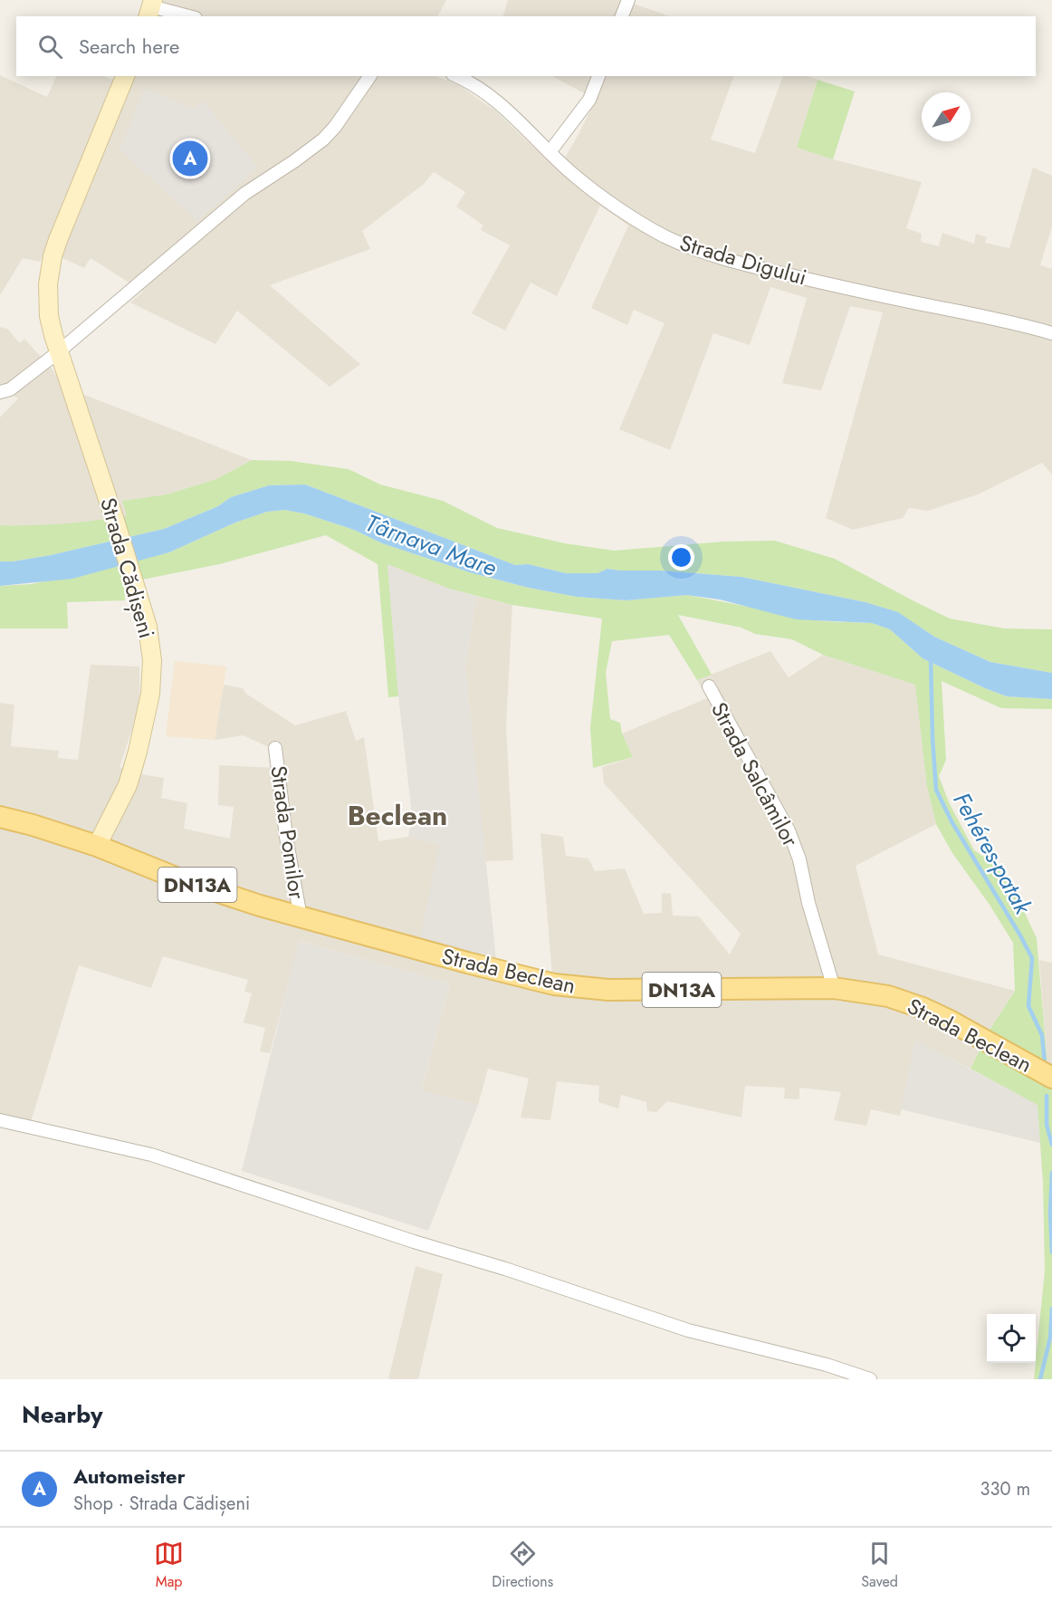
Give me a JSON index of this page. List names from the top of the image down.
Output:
{
  "streets": {
    "main road": ["Strada Cădișeni", "DN13A", "Strada Beclean"],
    "street": ["Strada Digului", "Strada Salcâmilor", "Strada Pomilor"]
  },
  "crossings": [
    ["Strada Cădișeni", "Strada Beclean"],
    ["Strada Salcâmilor", "Strada Beclean"],
    ["Strada Pomilor", "Strada Beclean"]
  ],
  "districts": ["Beclean"],
  "water": ["Târnava Mare", "Fehéres-patak"],
  "north": "top right",
  "page": {
    "search": "Search here",
    "pins": "A",
    "heading": "Nearby",
    "list": [
      {
        "mark": "A",
        "name": "Automeister",
        "note": "Shop · Strada Cădișeni",
        "value": "330 m"
      }
    ],
    "nav": ["Map", "Directions", "Saved"]
  }
}
